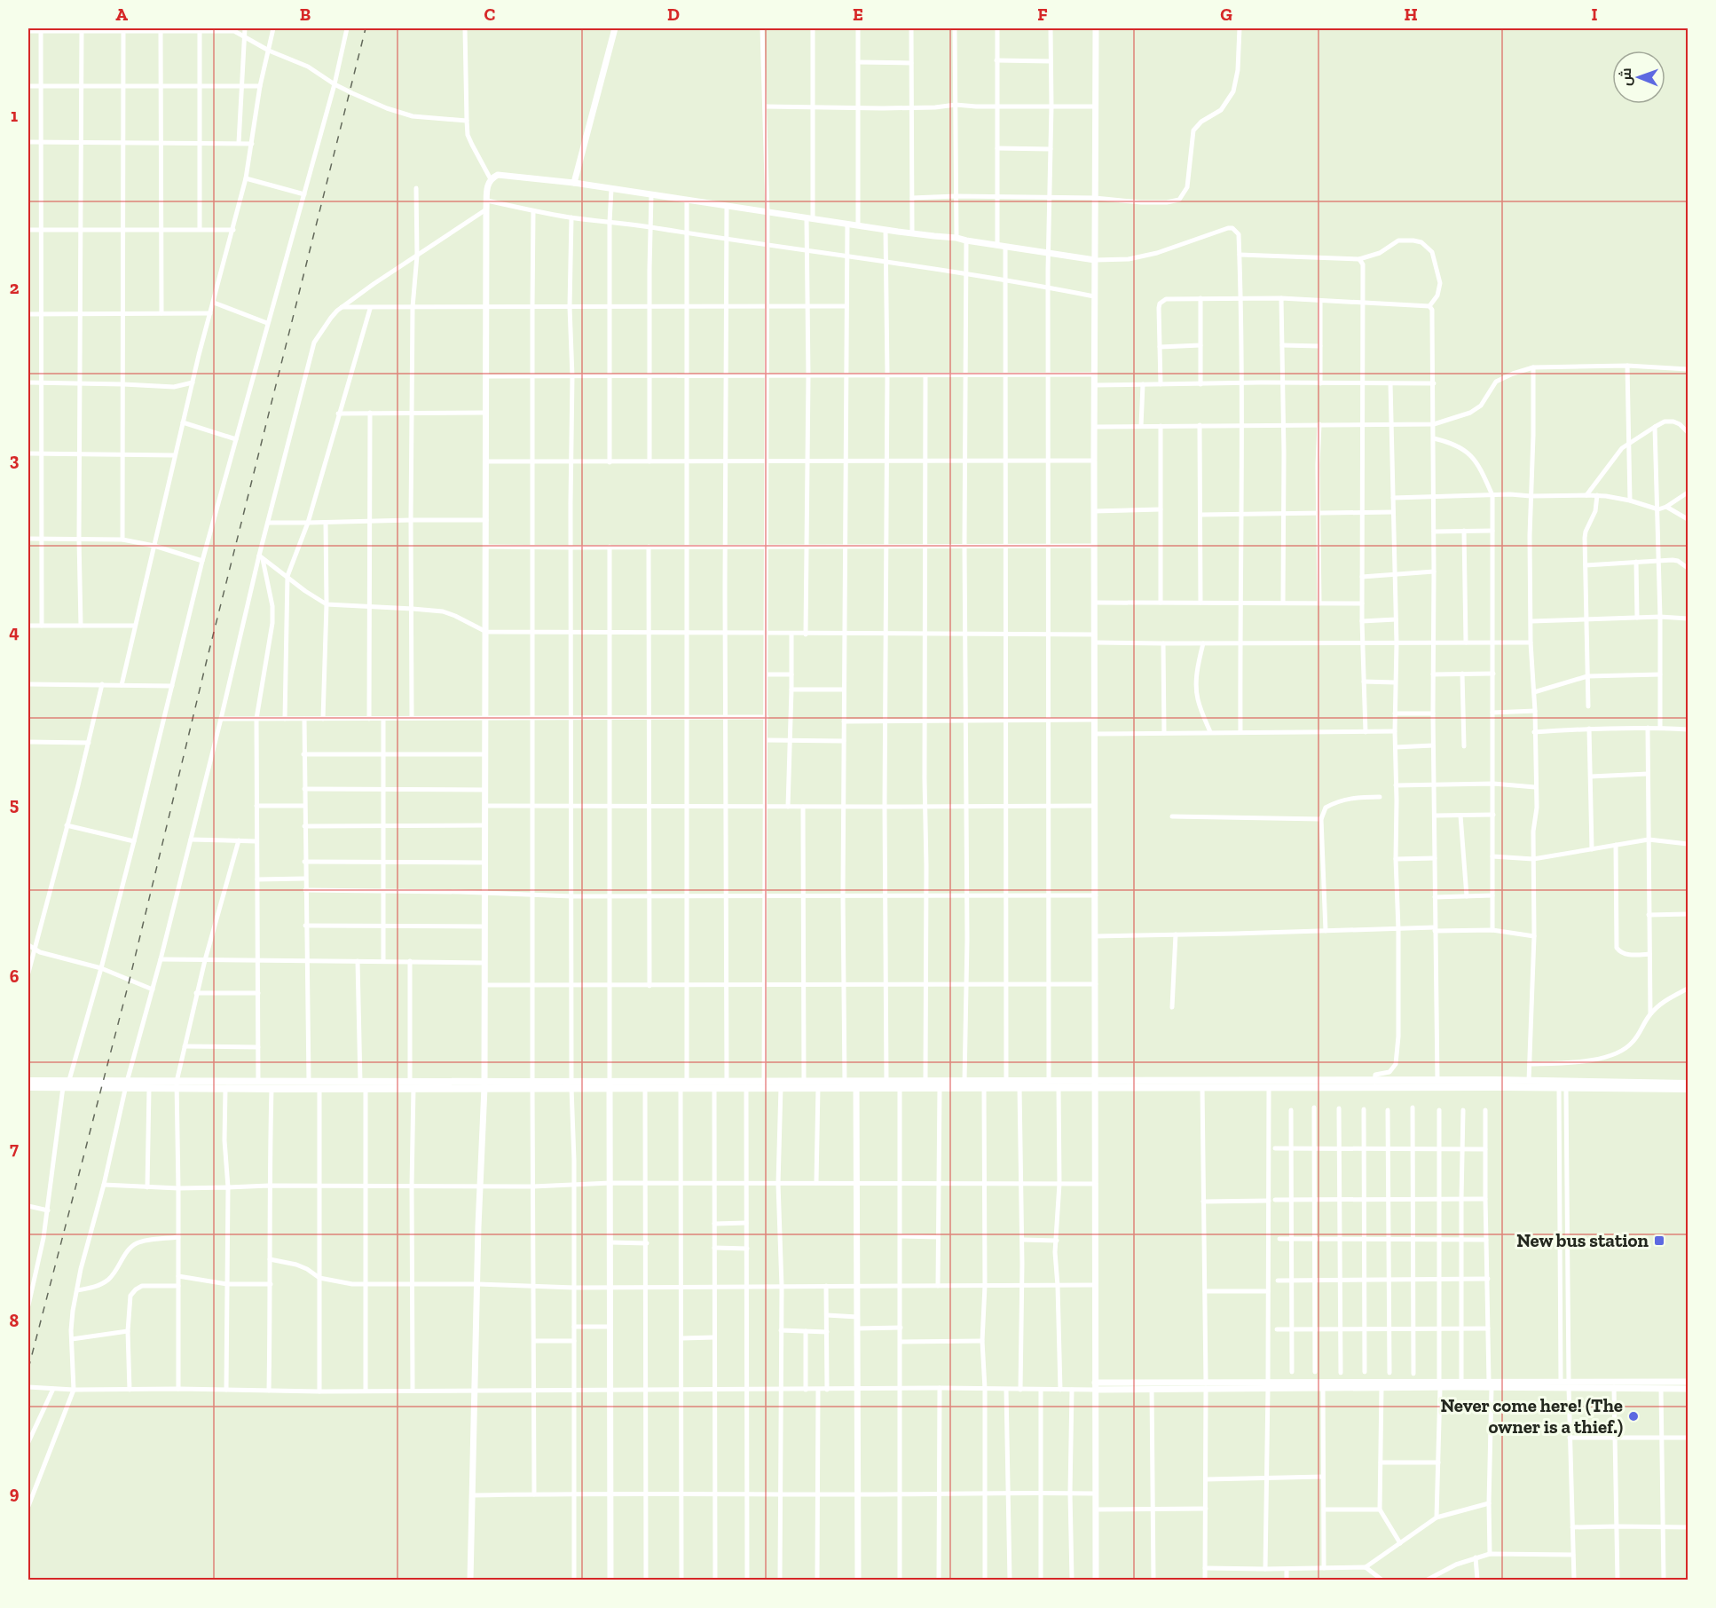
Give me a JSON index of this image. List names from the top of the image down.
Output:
{
  "places": {
    "transit": ["New bus station"],
    "other": ["Never come here! (The owner is a thief.)"]
  },
  "north": "left",
  "grid": {
    "columns": [
      "A",
      "B",
      "C",
      "D",
      "E",
      "F",
      "G",
      "H",
      "I"
    ],
    "rows": [
      "1",
      "2",
      "3",
      "4",
      "5",
      "6",
      "7",
      "8",
      "9"
    ]
  }
}
